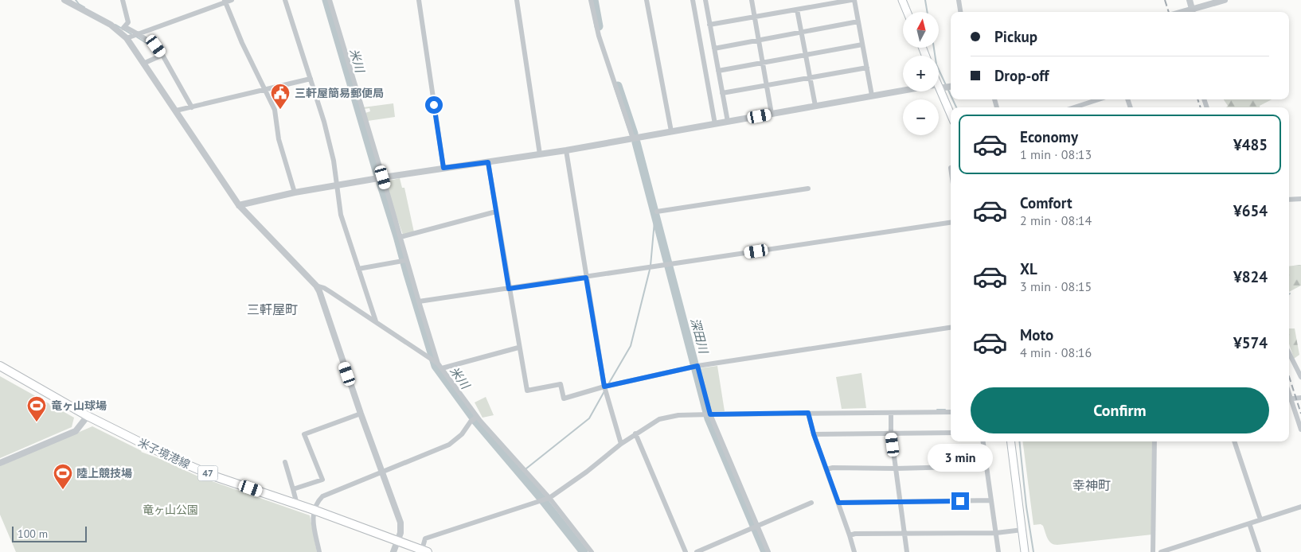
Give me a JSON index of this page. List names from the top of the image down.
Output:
{
  "streets": {
    "main road": ["米子境港線", "47"]
  },
  "districts": ["三軒屋町", "幸神町"],
  "water": ["米川", "深田川"],
  "parks": ["竜ヶ山公園"],
  "places": {
    "public building": ["三軒屋簡易郵便局"],
    "sports": ["竜ヶ山球場", "陸上競技場"]
  },
  "scale_bar": "100 m",
  "north": "top",
  "page": {
    "map_buttons": ["+", "−"],
    "banner": ["Pickup", "Drop-off"],
    "list": [
      {
        "name": "Economy",
        "note": "1 min · 08:13",
        "value": "¥485"
      },
      {
        "name": "Comfort",
        "note": "2 min · 08:14",
        "value": "¥654"
      },
      {
        "name": "XL",
        "note": "3 min · 08:15",
        "value": "¥824"
      },
      {
        "name": "Moto",
        "note": "4 min · 08:16",
        "value": "¥574"
      }
    ],
    "buttons": "Confirm",
    "bubble": "3 min",
    "scale": "100 m"
  }
}
